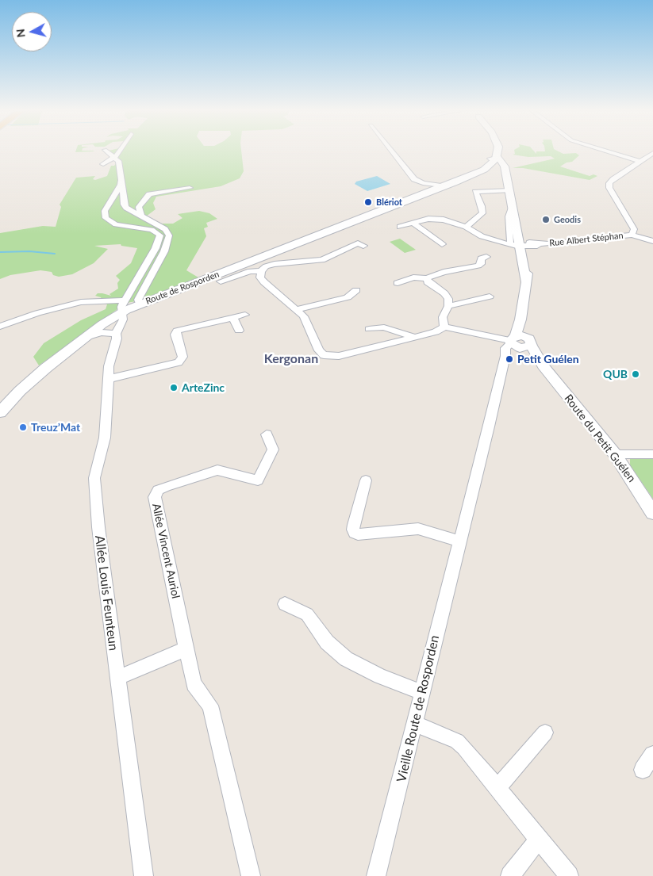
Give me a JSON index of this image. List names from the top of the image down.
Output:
{
  "streets": {
    "main road": ["Route de Rosporden"],
    "street": [
      "Rue Albert Stéphan",
      "Route du Petit Guélen",
      "Allée Vincent Auriol",
      "Allée Louis Feunteun",
      "Vieille Route de Rosporden"
    ]
  },
  "crossings": [
    ["Route de Rosporden", "Allée Louis Feunteun"],
    ["Route du Petit Guélen", "Vieille Route de Rosporden"]
  ],
  "districts": ["Kergonan"],
  "places": [
    "Blériot",
    "Geodis",
    "Petit Guélen",
    "QUB",
    "ArteZinc",
    "Treuz’Mat"
  ],
  "north": "left"
}
